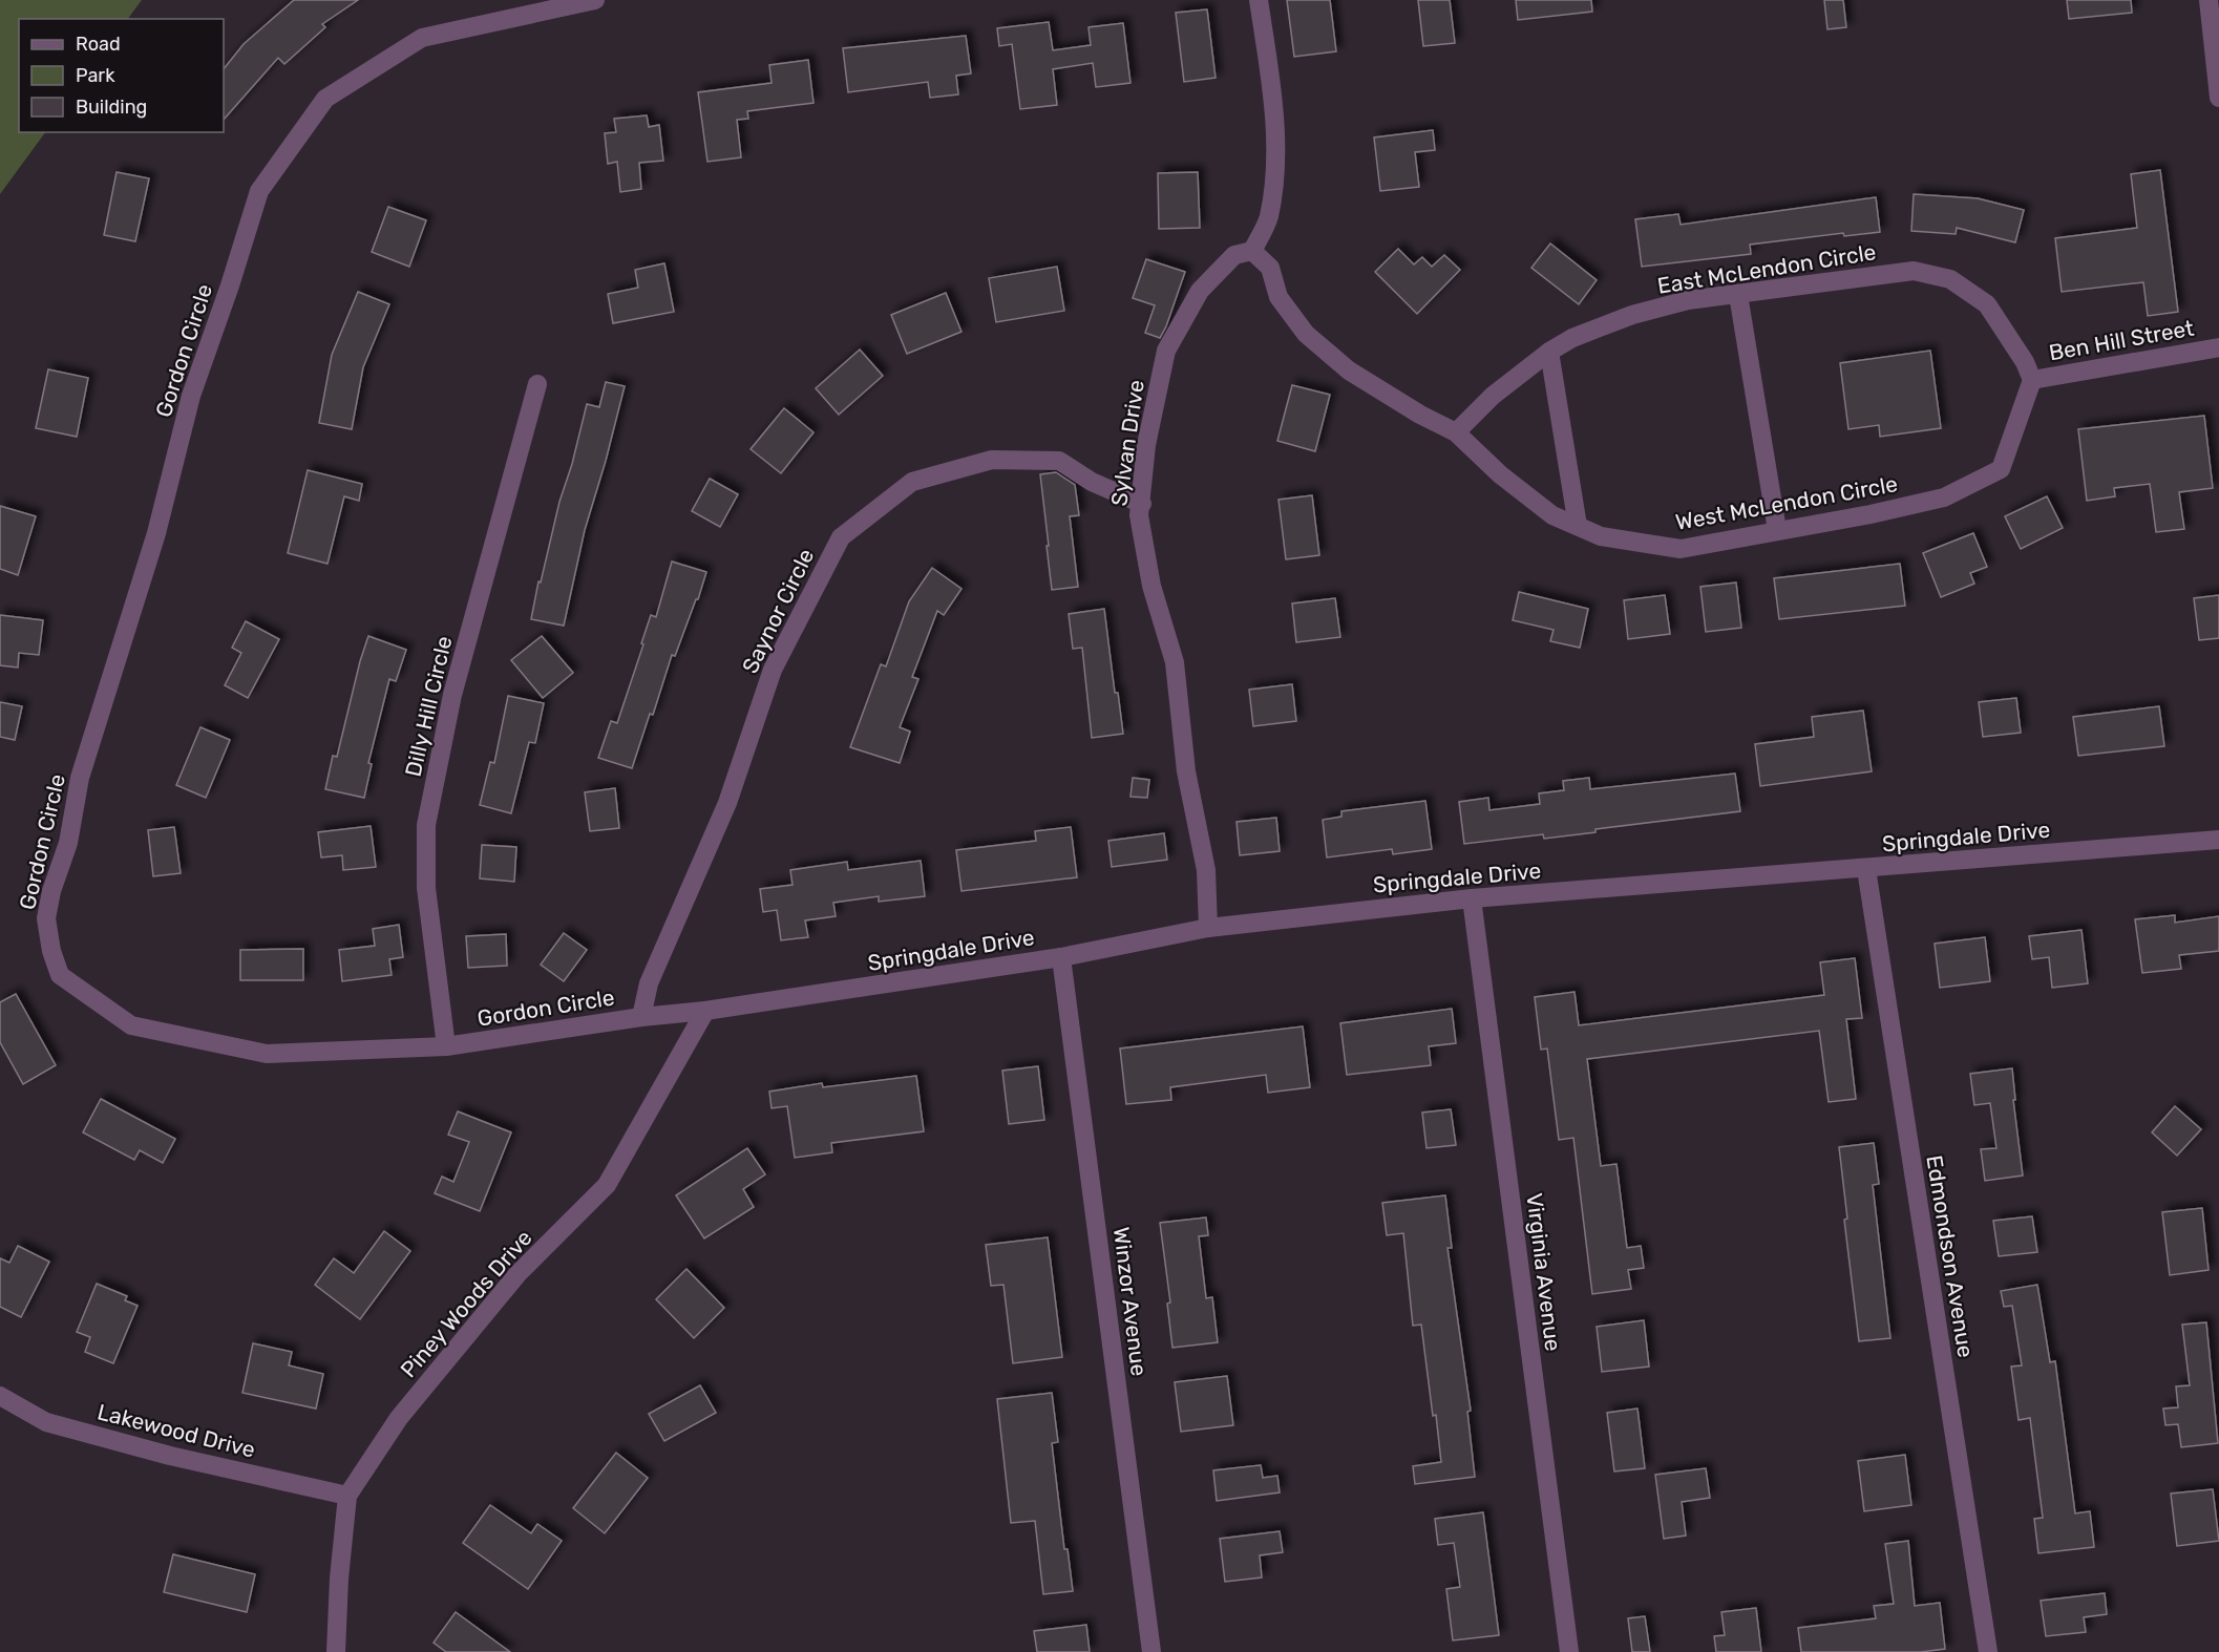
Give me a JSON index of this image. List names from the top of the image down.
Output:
{
  "streets": {
    "street": [
      "East McLendon Circle",
      "Ben Hill Street",
      "Gordon Circle",
      "Sylvan Drive",
      "West McLendon Circle",
      "Saynor Circle",
      "Dilly Hill Circle",
      "Springdale Drive",
      "Edmondson Avenue",
      "Virginia Avenue",
      "Winzor Avenue",
      "Piney Woods Drive",
      "Lakewood Drive"
    ]
  },
  "crossings": [
    ["East McLendon Circle", "Ben Hill Street"],
    ["East McLendon Circle", "West McLendon Circle"],
    ["Ben Hill Street", "West McLendon Circle"],
    ["Gordon Circle", "Saynor Circle"],
    ["Gordon Circle", "Dilly Hill Circle"],
    ["Gordon Circle", "Springdale Drive"],
    ["Gordon Circle", "Piney Woods Drive"],
    ["Sylvan Drive", "West McLendon Circle"],
    ["Sylvan Drive", "Saynor Circle"],
    ["Sylvan Drive", "Springdale Drive"],
    ["Springdale Drive", "Edmondson Avenue"],
    ["Springdale Drive", "Virginia Avenue"],
    ["Springdale Drive", "Winzor Avenue"],
    ["Springdale Drive", "Piney Woods Drive"],
    ["Piney Woods Drive", "Lakewood Drive"]
  ],
  "legend": ["Road", "Park", "Building"]
}
